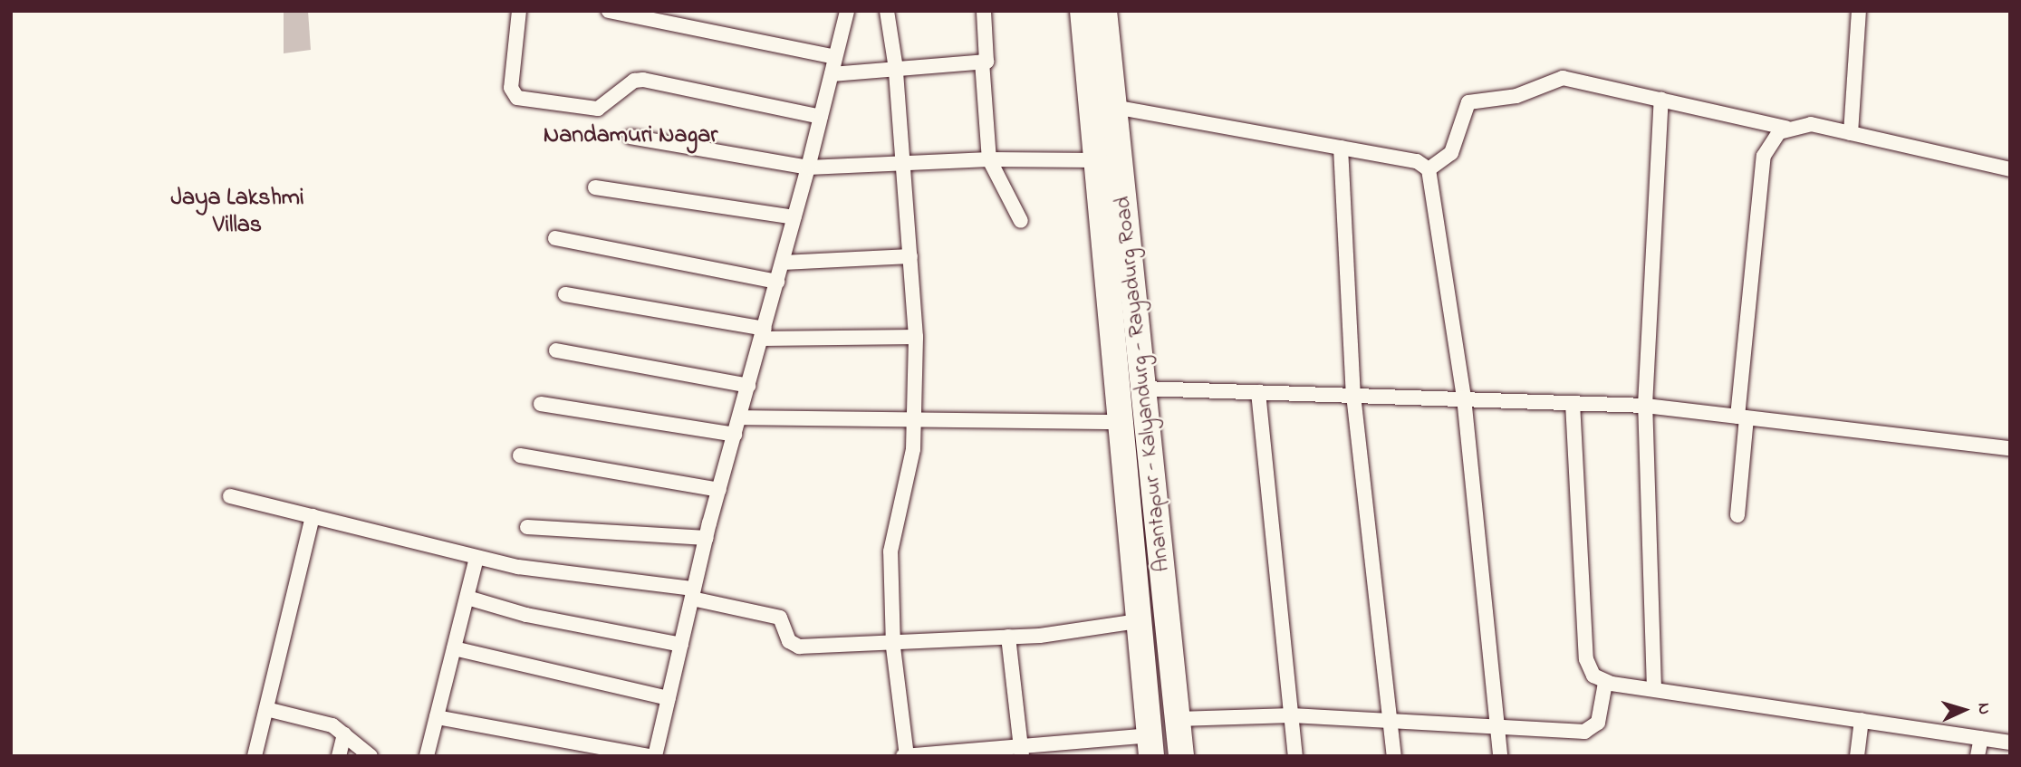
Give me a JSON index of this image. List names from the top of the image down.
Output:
{
  "streets": {
    "highway": ["Anantapur - Kalyandurg - Rayadurg Road"]
  },
  "districts": ["Nandamuri Nagar", "Jaya Lakshmi Villas"],
  "north": "right"
}
